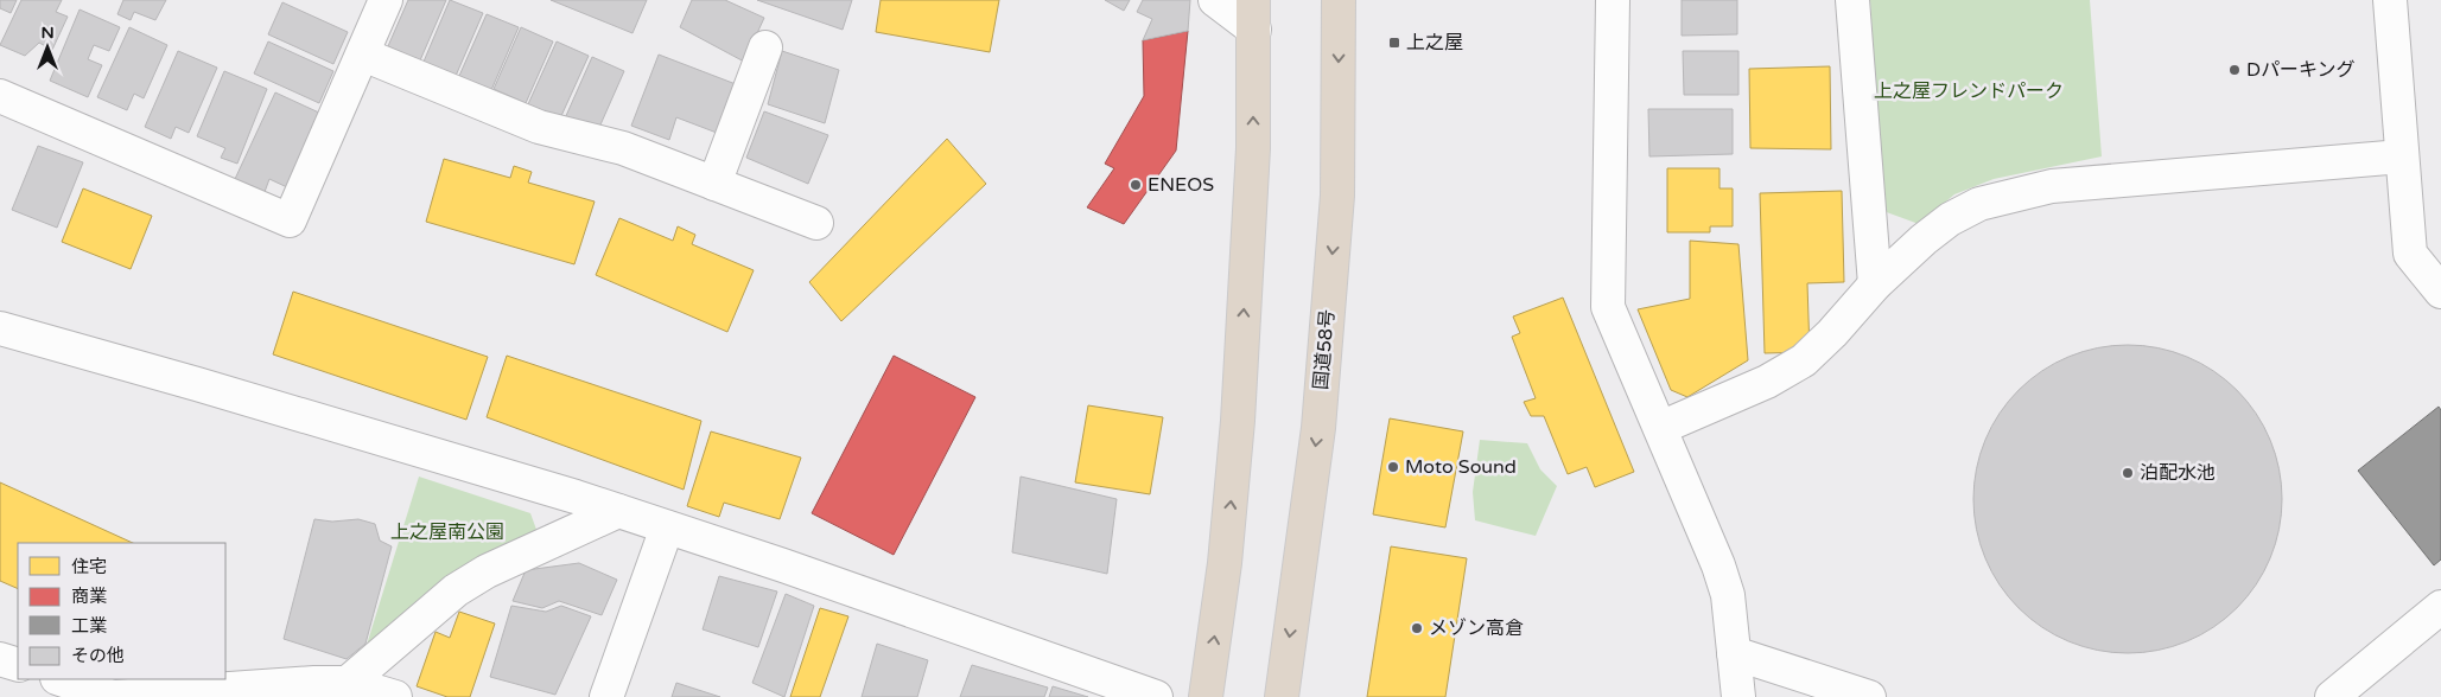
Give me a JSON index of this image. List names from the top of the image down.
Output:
{
  "streets": {
    "highway": ["国道58号"]
  },
  "parks": ["上之屋フレンドパーク", "上之屋南公園"],
  "places": {
    "transit": ["上之屋"],
    "other": [
      "Dパーキング",
      "ENEOS",
      "Moto Sound",
      "泊配水池",
      "メゾン高倉"
    ]
  },
  "legend": [
    "住宅",
    "商業",
    "工業",
    "その他"
  ],
  "north": "top"
}
